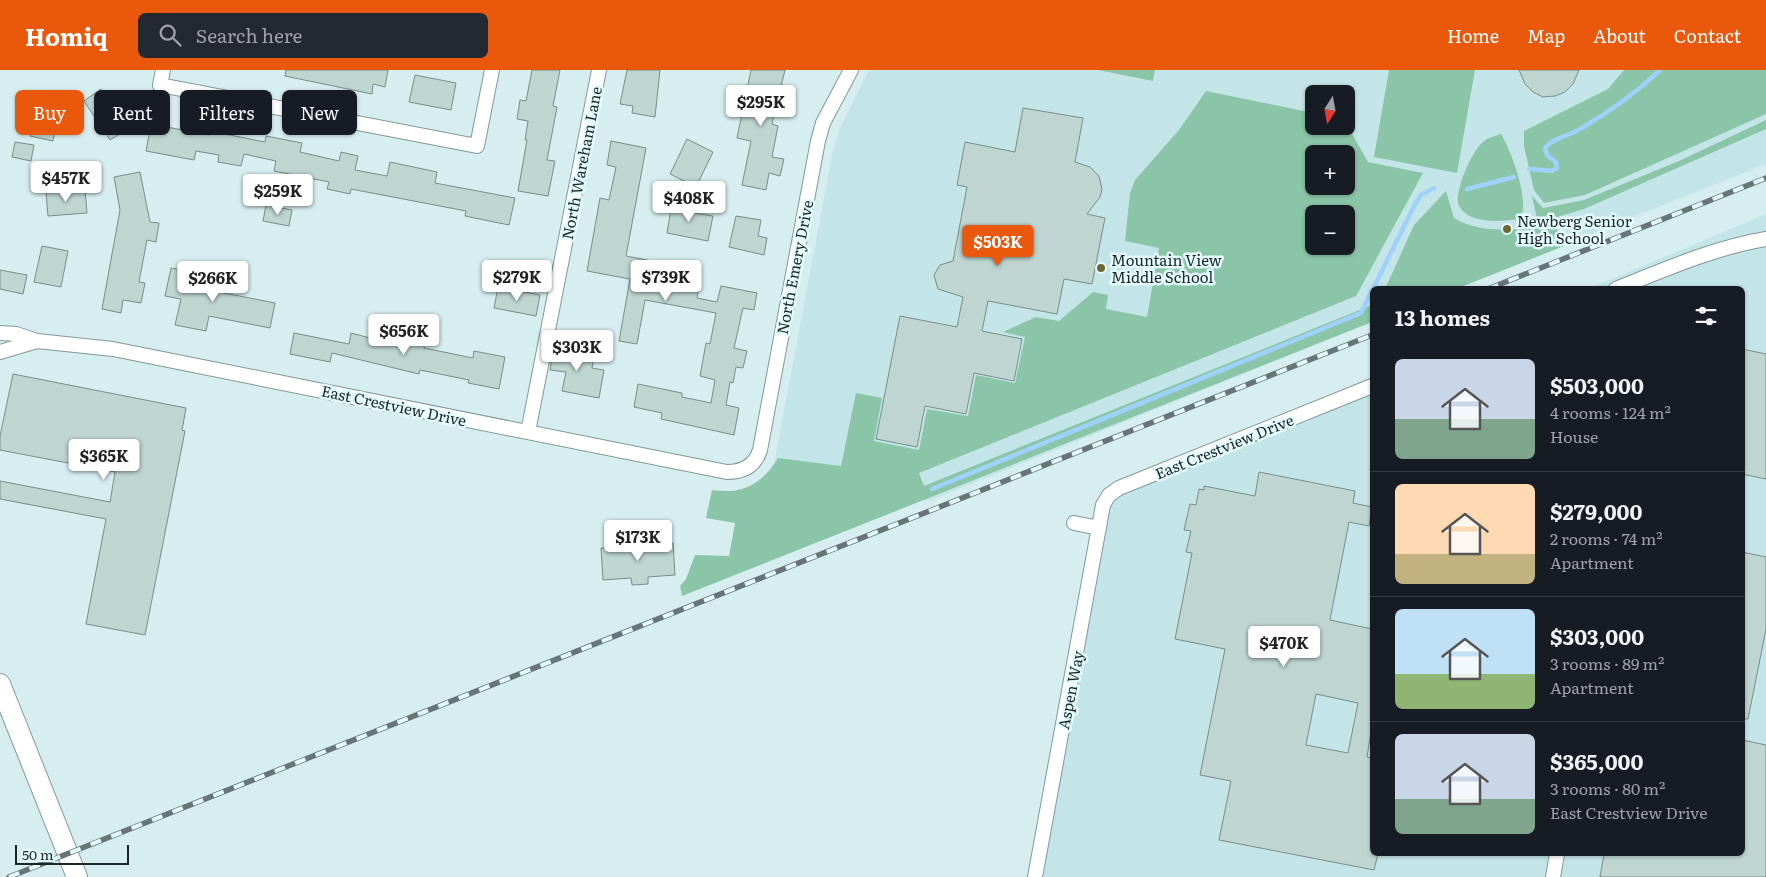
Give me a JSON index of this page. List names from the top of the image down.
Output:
{
  "streets": {
    "street": [
      "North Wareham Lane",
      "North Emery Drive",
      "East Crestview Drive",
      "Aspen Way"
    ]
  },
  "crossings": [
    ["North Wareham Lane", "East Crestview Drive"],
    ["North Emery Drive", "East Crestview Drive"],
    ["East Crestview Drive", "Aspen Way"]
  ],
  "places": ["Newberg Senior High School", "Mountain View Middle School"],
  "scale_bar": "50 m",
  "north": "bottom",
  "page": {
    "header": "Homiq",
    "search": "Search here",
    "nav": [
      "Home",
      "Map",
      "About",
      "Contact"
    ],
    "map_buttons": ["+", "−"],
    "price": [
      "$295K",
      "$457K",
      "$259K",
      "$408K",
      "$503K",
      "$279K",
      "$739K",
      "$266K",
      "$656K",
      "$303K",
      "$365K",
      "$173K",
      "$470K"
    ],
    "chip": [
      "Buy",
      "Rent",
      "Filters",
      "New"
    ],
    "heading": "13 homes",
    "list": [
      {
        "name": "$503,000",
        "note": "4 rooms · 124 m² · House"
      },
      {
        "name": "$279,000",
        "note": "2 rooms · 74 m² · Apartment"
      },
      {
        "name": "$303,000",
        "note": "3 rooms · 89 m² · Apartment"
      },
      {
        "name": "$365,000",
        "note": "3 rooms · 80 m² · East Crestview Drive"
      }
    ],
    "scale": "50 m"
  }
}
